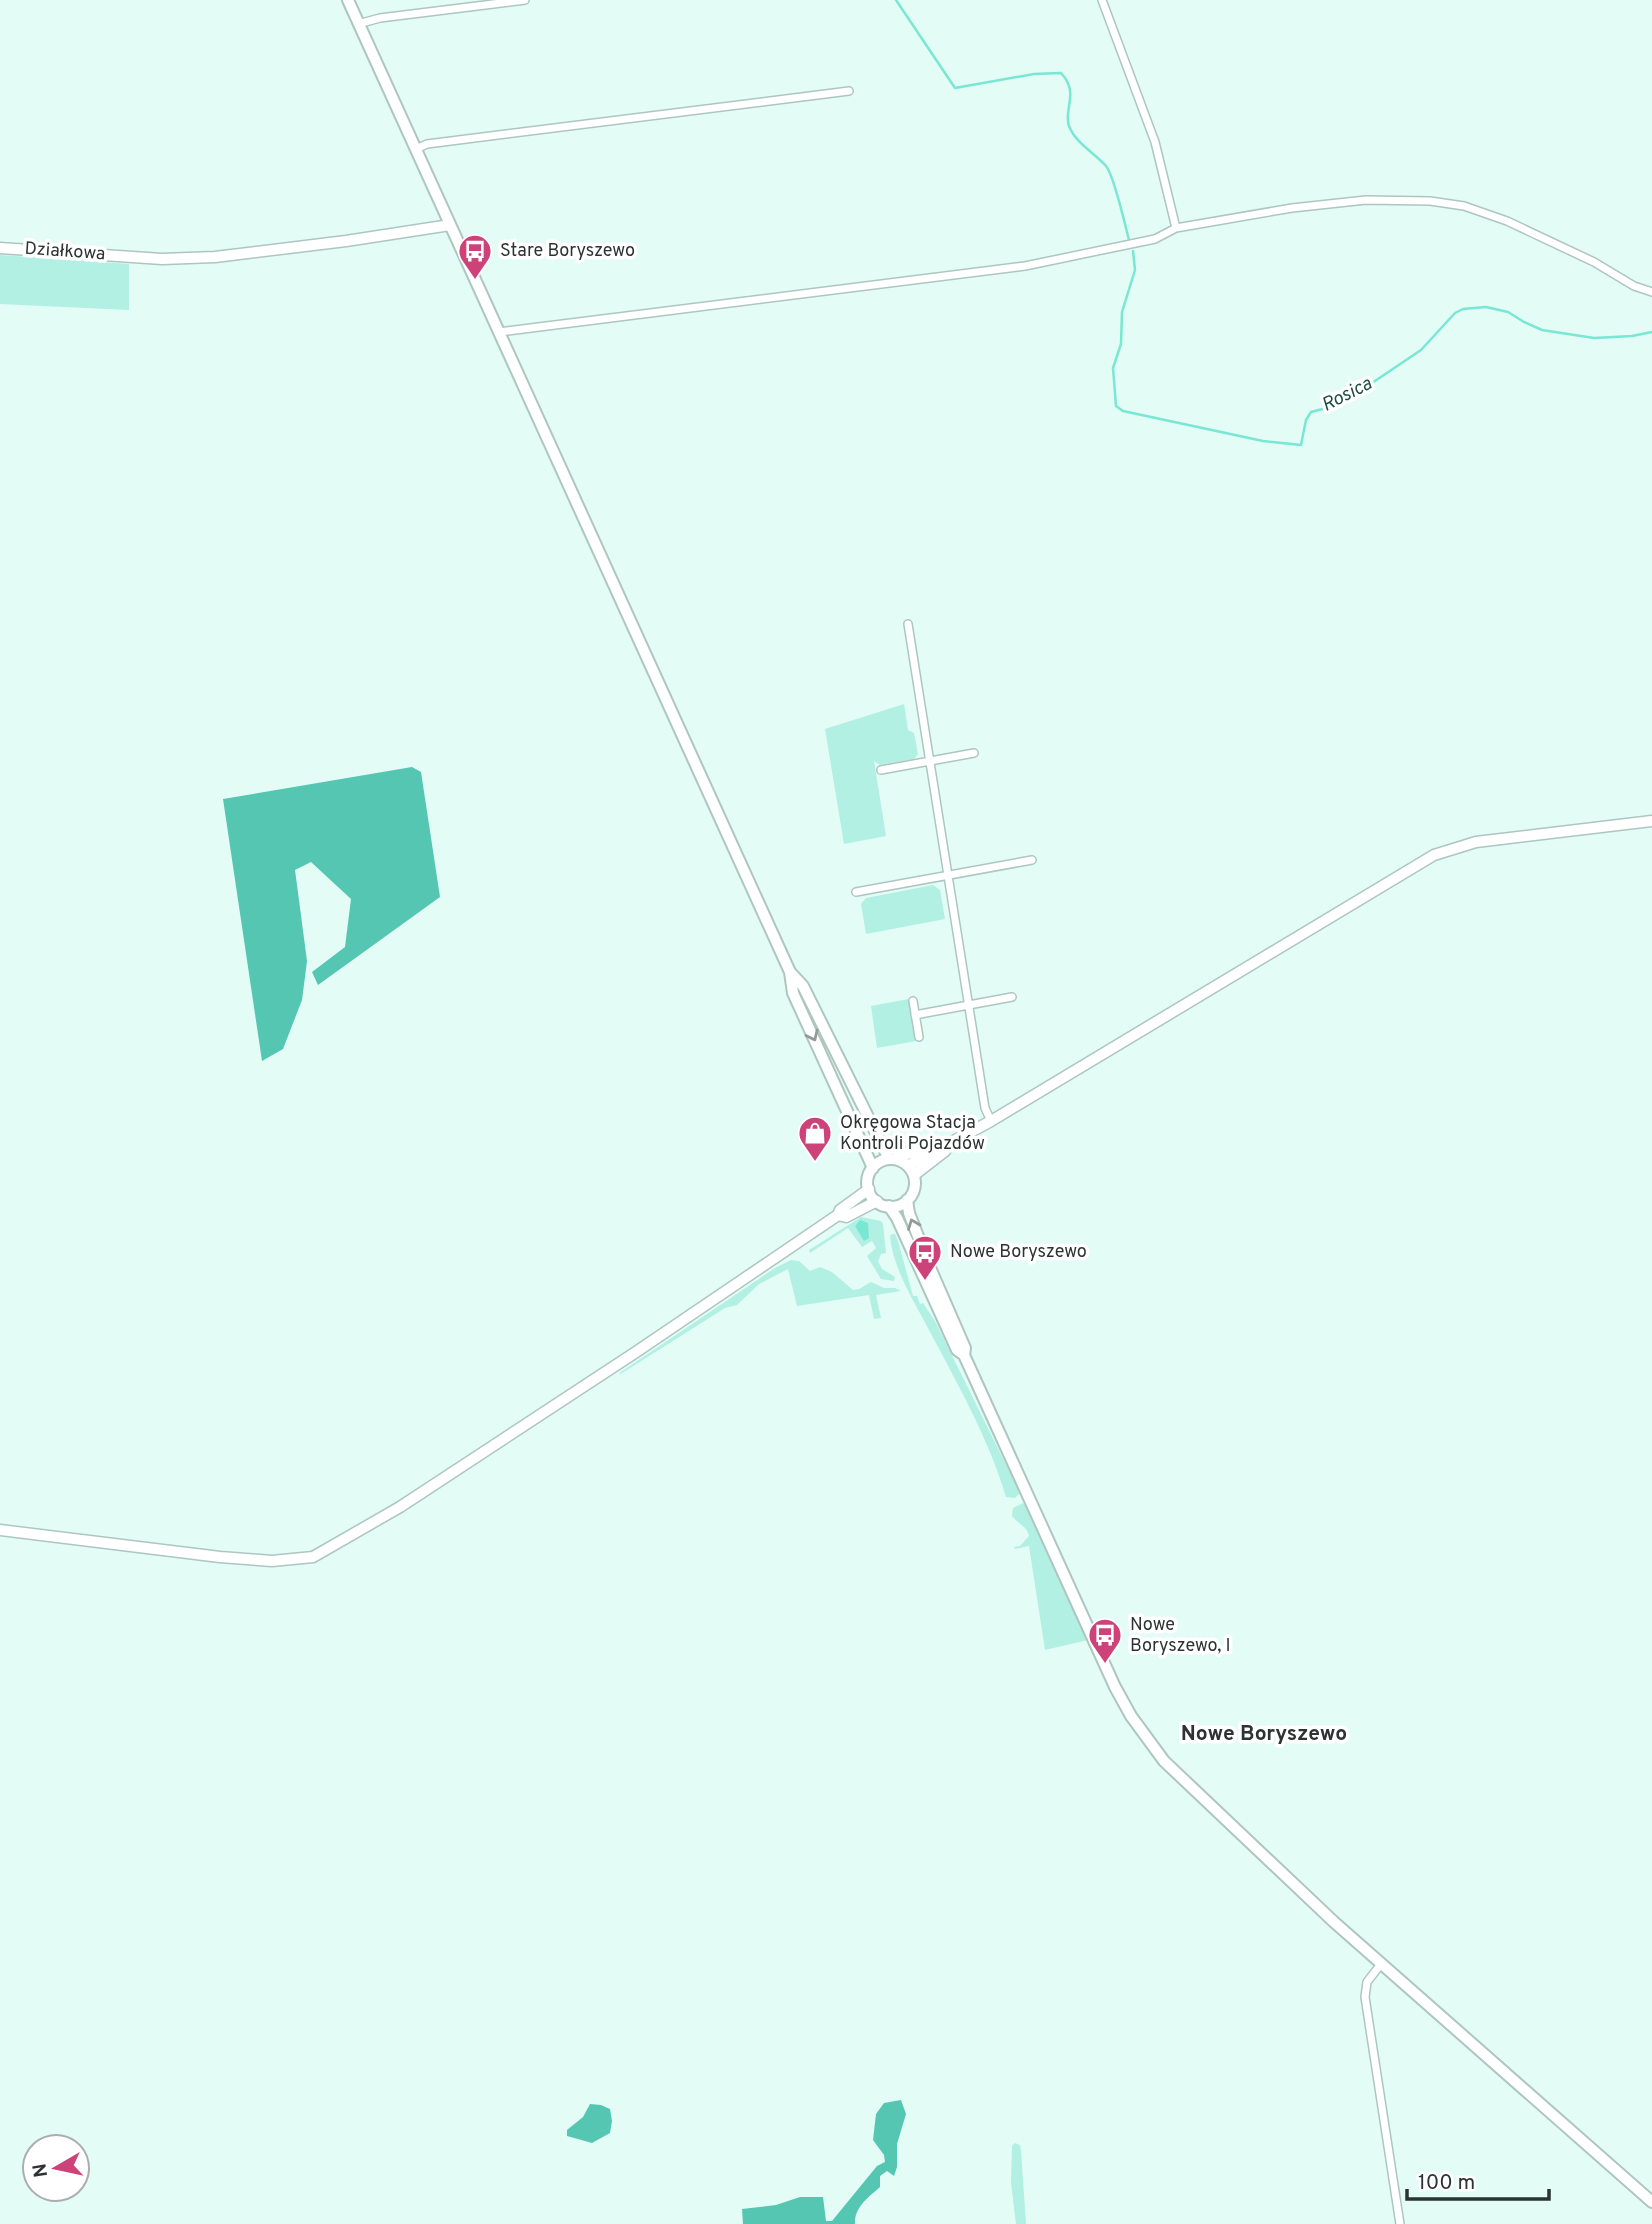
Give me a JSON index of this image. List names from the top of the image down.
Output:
{
  "streets": {
    "street": ["Działkowa"]
  },
  "districts": ["Nowe Boryszewo"],
  "water": ["Rosica"],
  "places": {
    "bus stop": ["Stare Boryszewo", "Nowe Boryszewo", "Nowe Boryszewo, I"],
    "shop": ["Okręgowa Stacja Kontroli Pojazdów"]
  },
  "scale_bar": "100 m",
  "north": "left"
}
